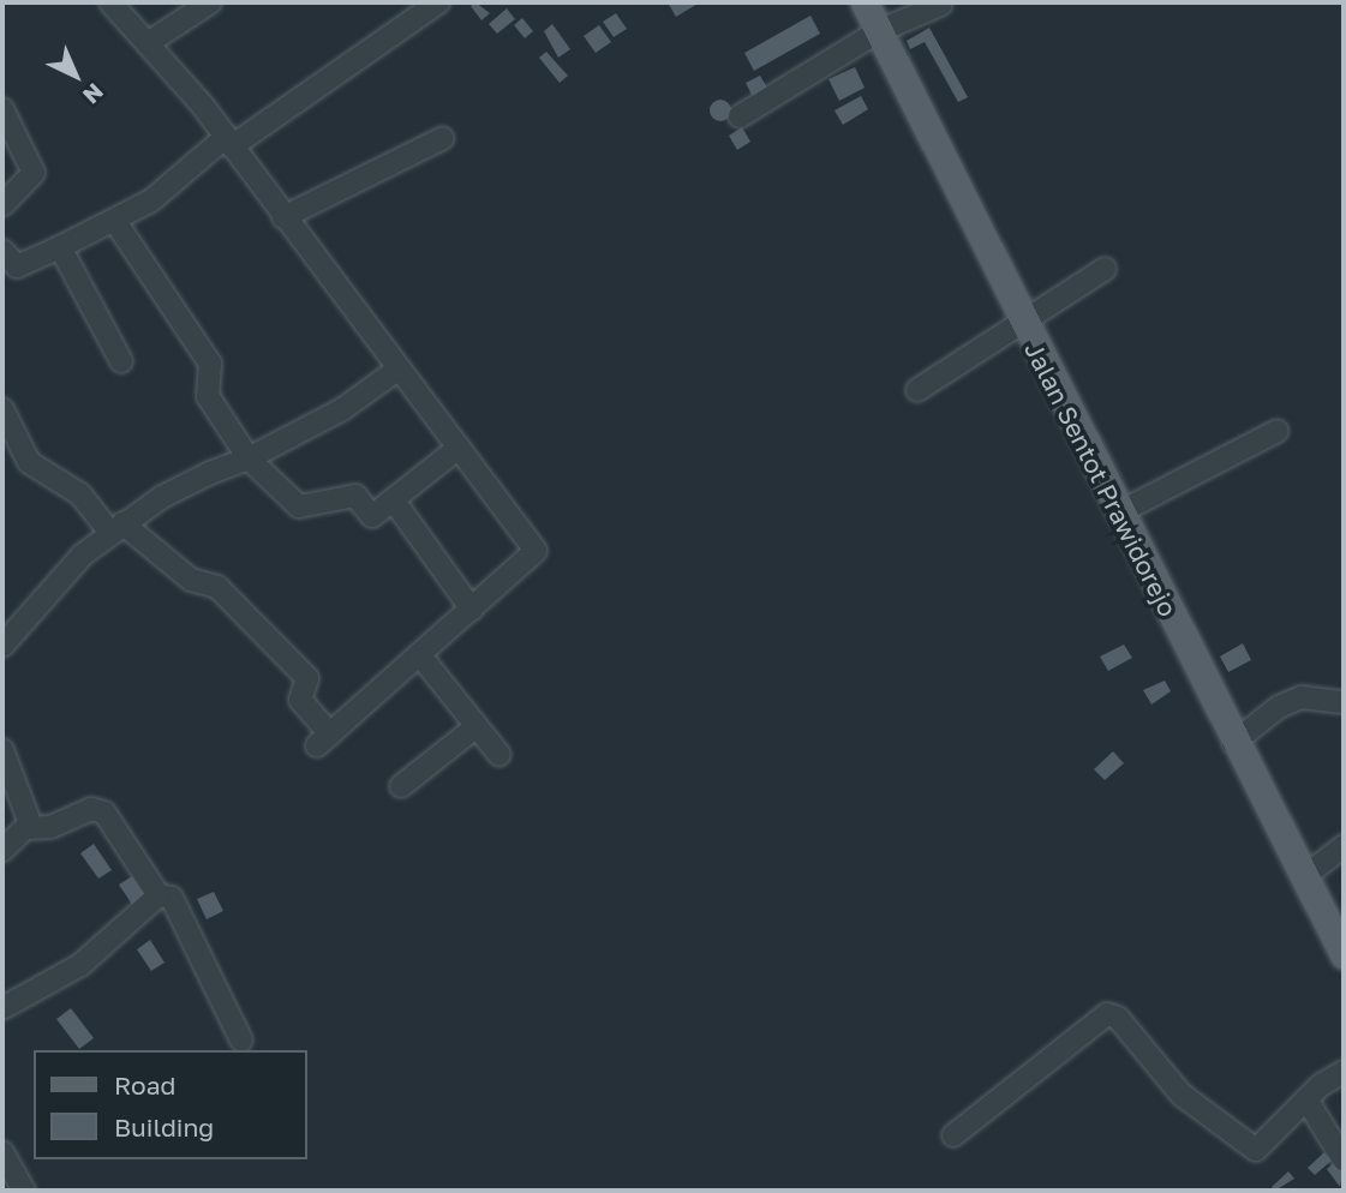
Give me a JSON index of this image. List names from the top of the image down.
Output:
{
  "streets": {
    "main road": ["Jalan Sentot Prawidorejo"]
  },
  "legend": ["Road", "Building"],
  "north": "bottom right"
}
